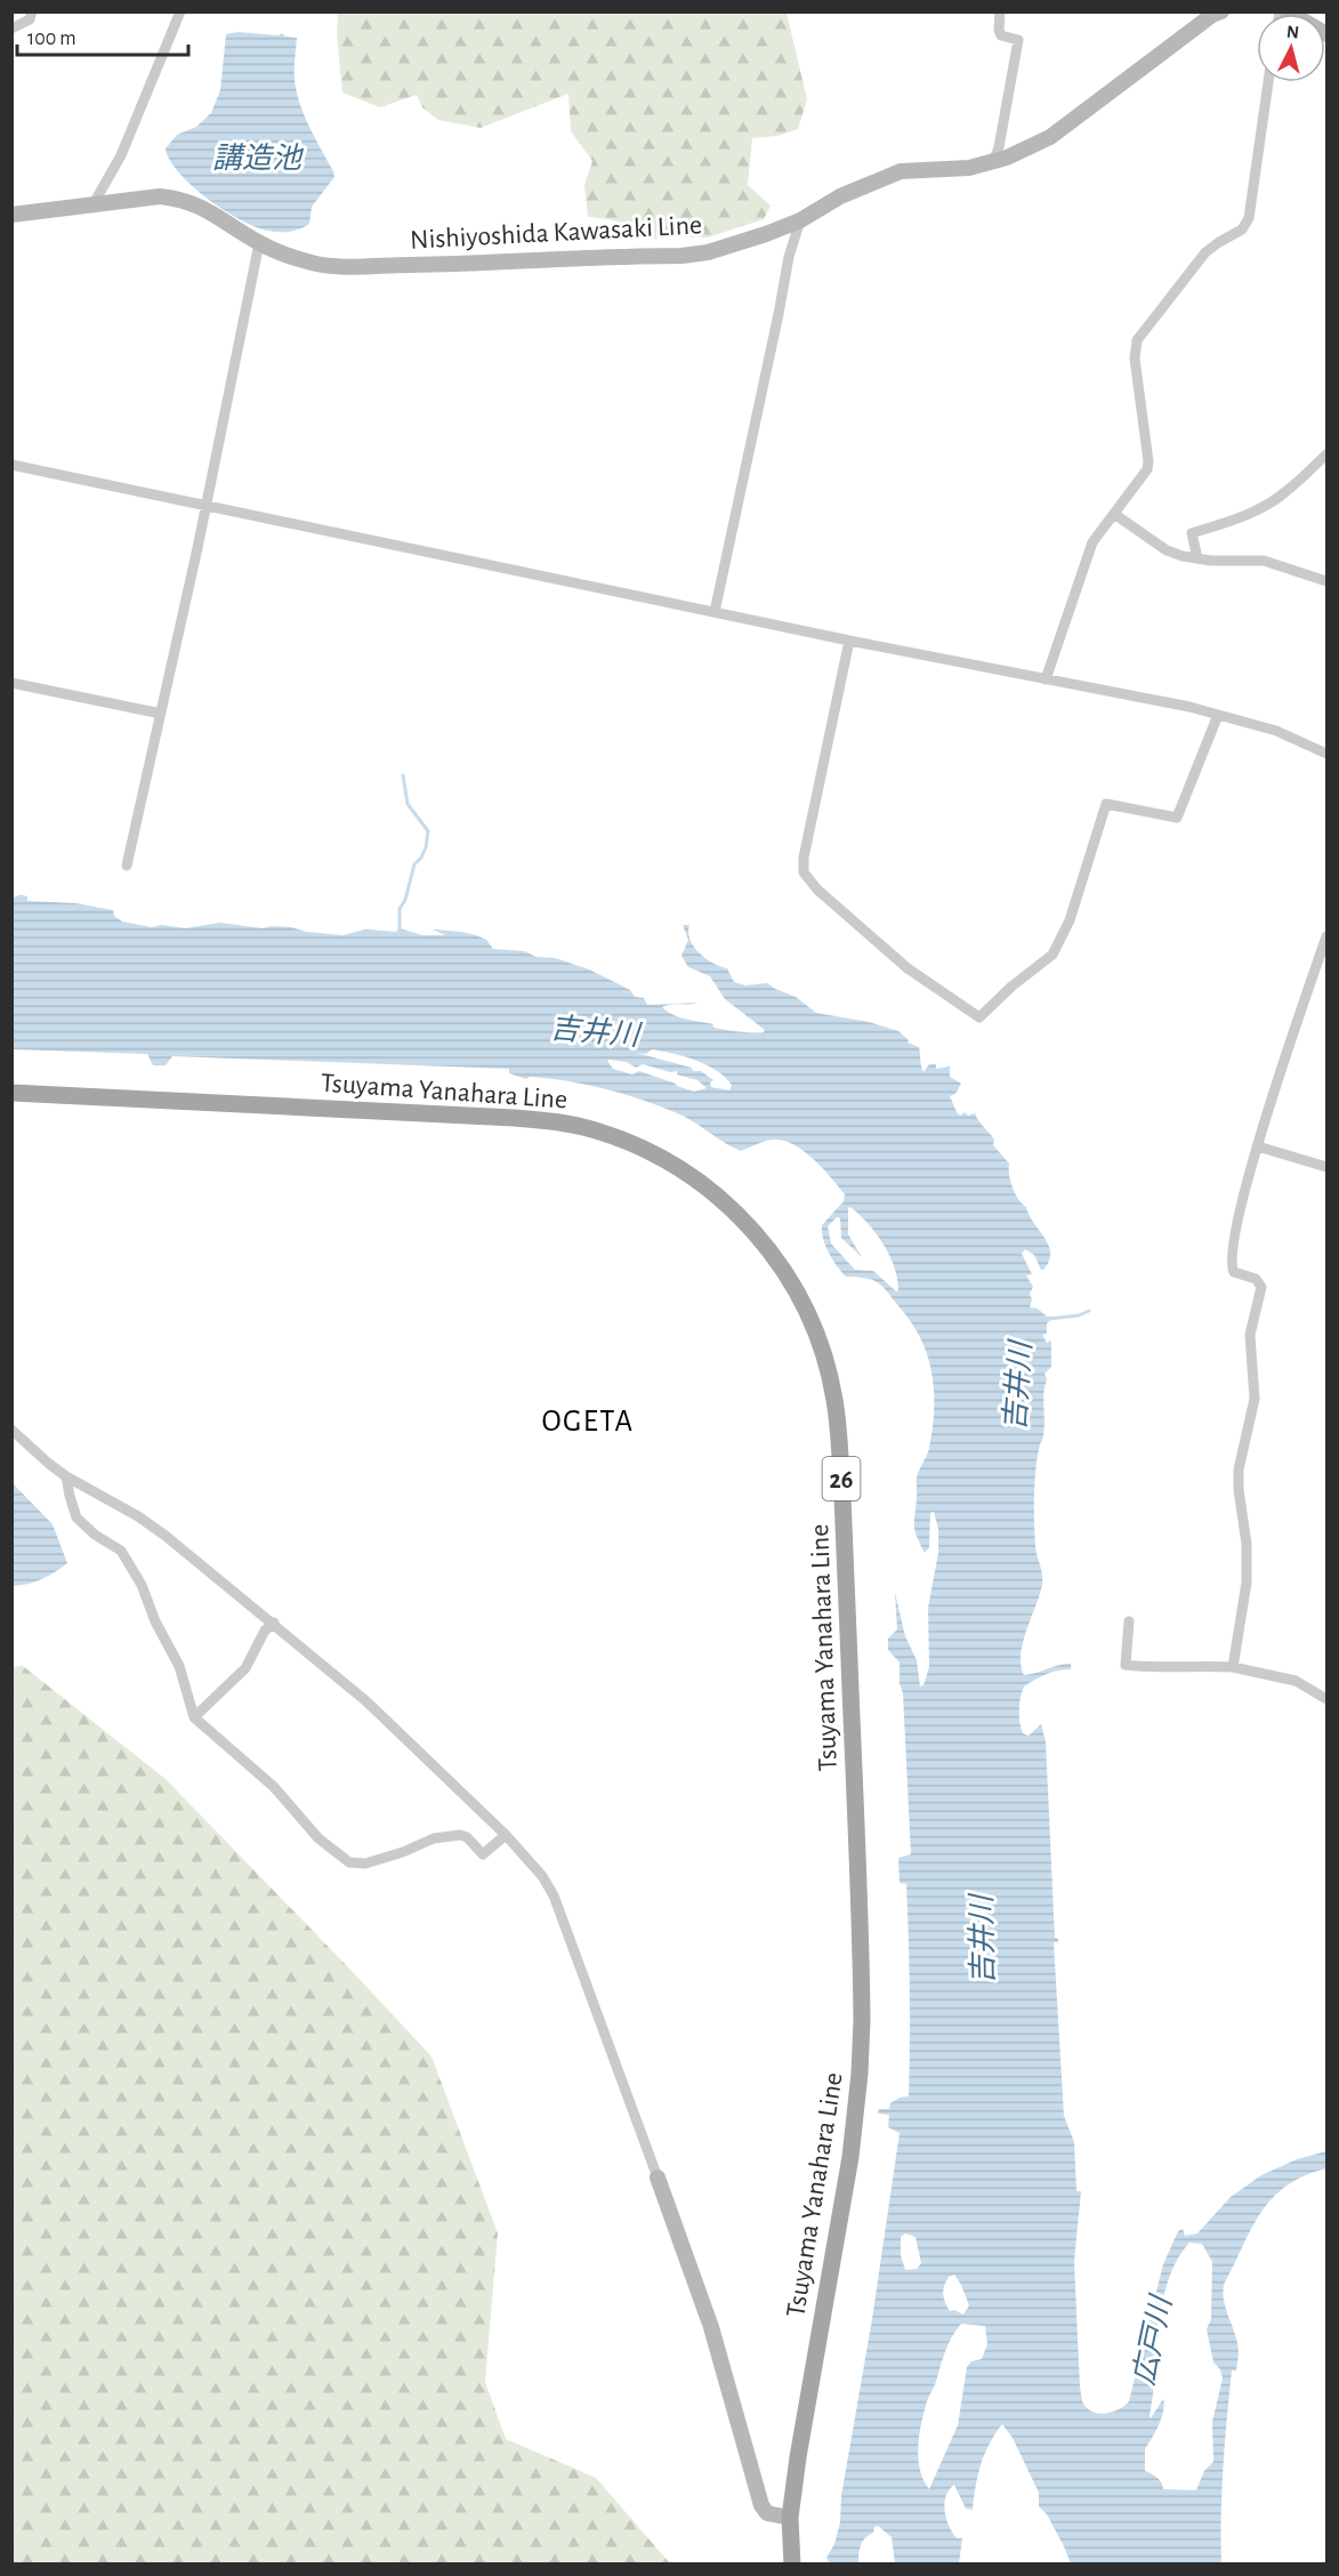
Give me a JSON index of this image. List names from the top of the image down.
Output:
{
  "streets": {
    "main road": ["Nishiyoshida Kawasaki Line", "Tsuyama Yanahara Line", "26"]
  },
  "districts": ["OGETA"],
  "water": ["講造池", "吉井川", "広戸川"],
  "scale_bar": "100 m",
  "north": "top"
}
